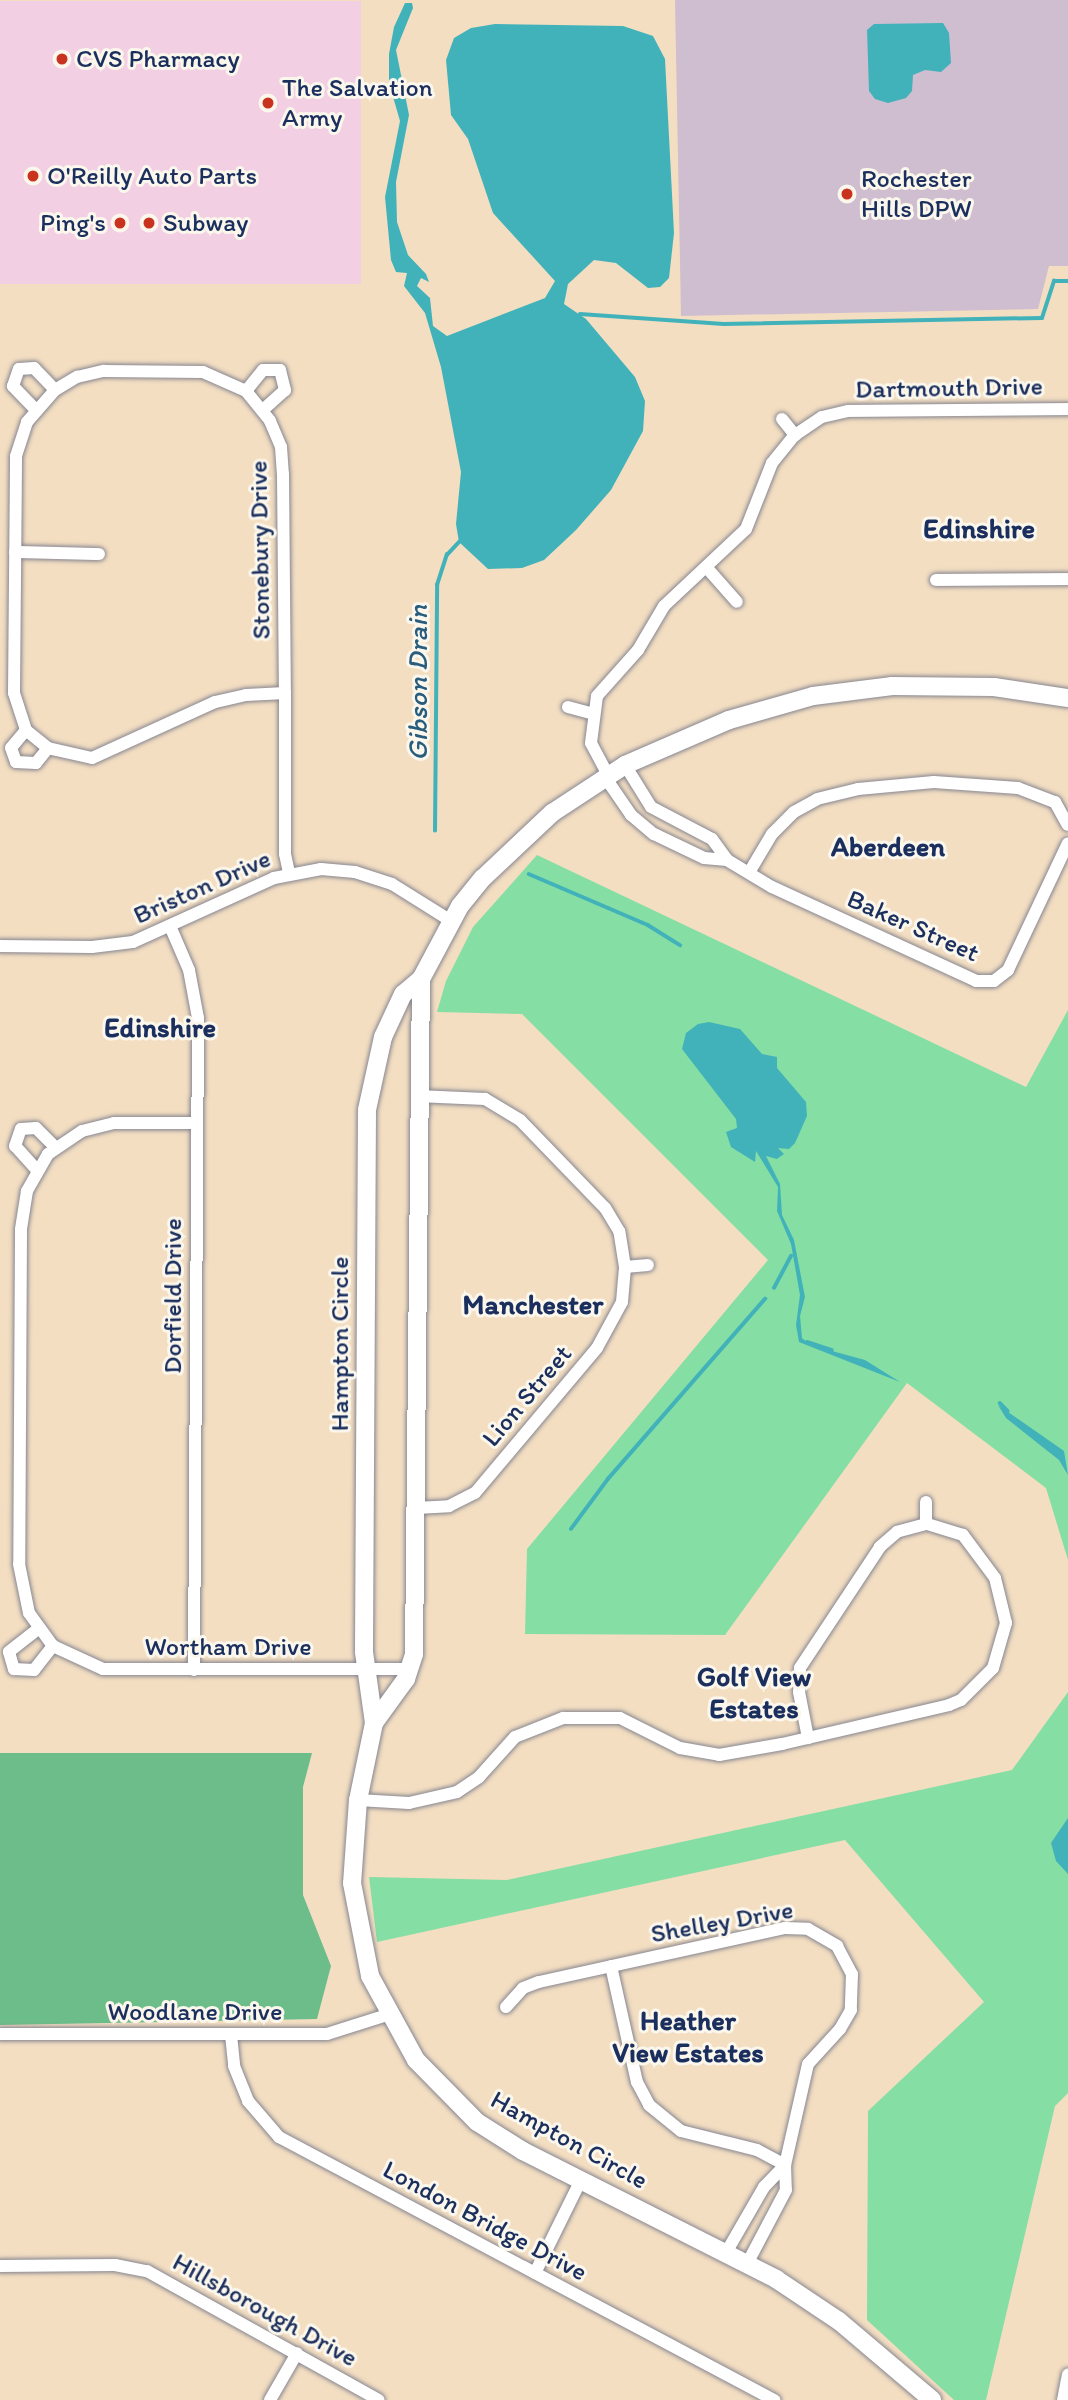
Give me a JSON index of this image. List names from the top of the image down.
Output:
{
  "streets": {
    "street": [
      "Dartmouth Drive",
      "Stonebury Drive",
      "Briston Drive",
      "Baker Street",
      "Dorfield Drive",
      "Hampton Circle",
      "Lion Street",
      "Wortham Drive",
      "Shelley Drive",
      "Woodlane Drive",
      "London Bridge Drive",
      "Hillsborough Drive"
    ]
  },
  "crossings": [
    ["Dartmouth Drive", "Baker Street"],
    ["Dartmouth Drive", "Hampton Circle"],
    ["Stonebury Drive", "Briston Drive"],
    ["Briston Drive", "Dorfield Drive"],
    ["Briston Drive", "Hampton Circle"],
    ["Baker Street", "Hampton Circle"],
    ["Dorfield Drive", "Wortham Drive"],
    ["Hampton Circle", "Lion Street"],
    ["Hampton Circle", "Wortham Drive"],
    ["Hampton Circle", "Shelley Drive"],
    ["Hampton Circle", "Woodlane Drive"],
    ["Woodlane Drive", "London Bridge Drive"]
  ],
  "districts": [
    "Edinshire",
    "Aberdeen",
    "Edinshire",
    "Manchester",
    "Golf View Estates",
    "Heather View Estates"
  ],
  "water": ["Gibson Drain"],
  "places": [
    "CVS Pharmacy",
    "The Salvation Army",
    "O'Reilly Auto Parts",
    "Rochester Hills DPW",
    "Ping's",
    "Subway"
  ]
}
